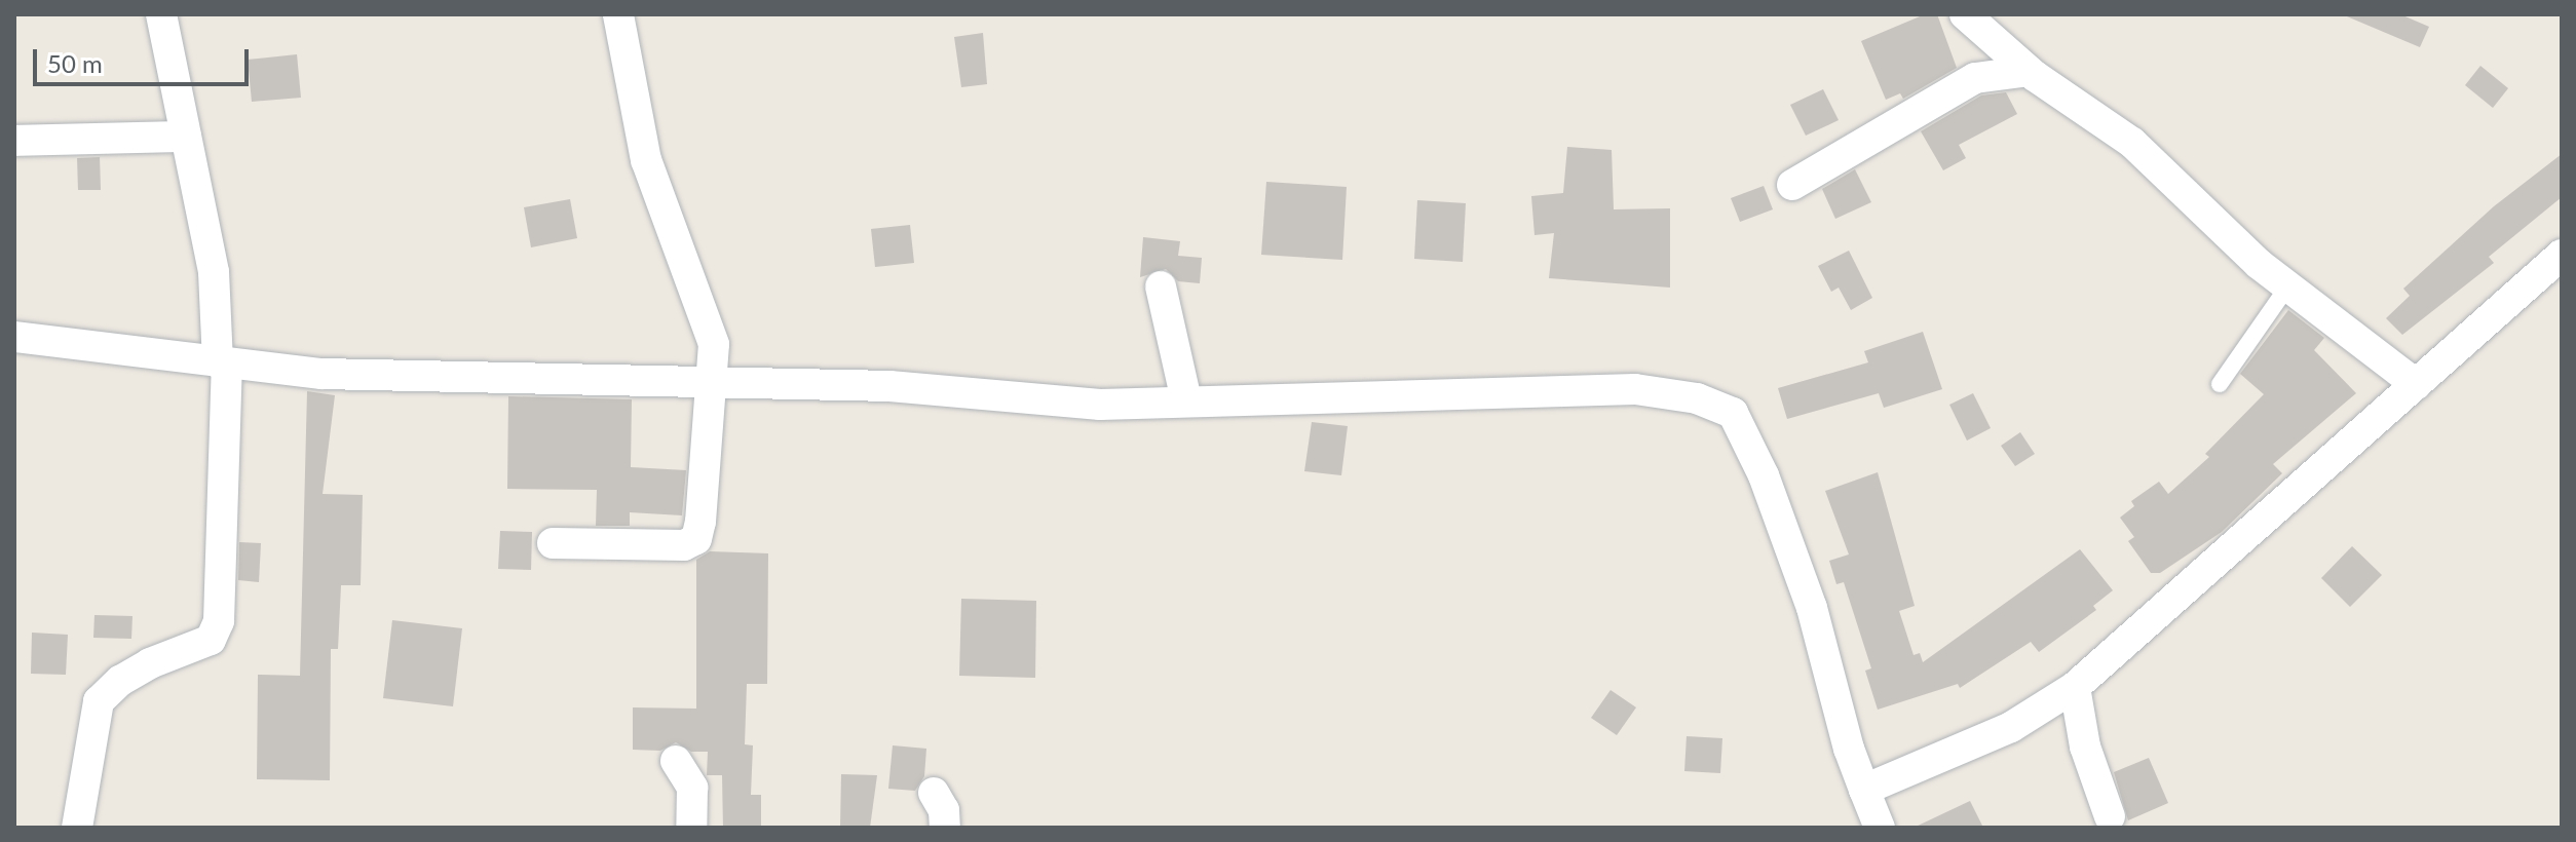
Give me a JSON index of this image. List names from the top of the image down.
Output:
{
  "scale_bar": "50 m"
}
